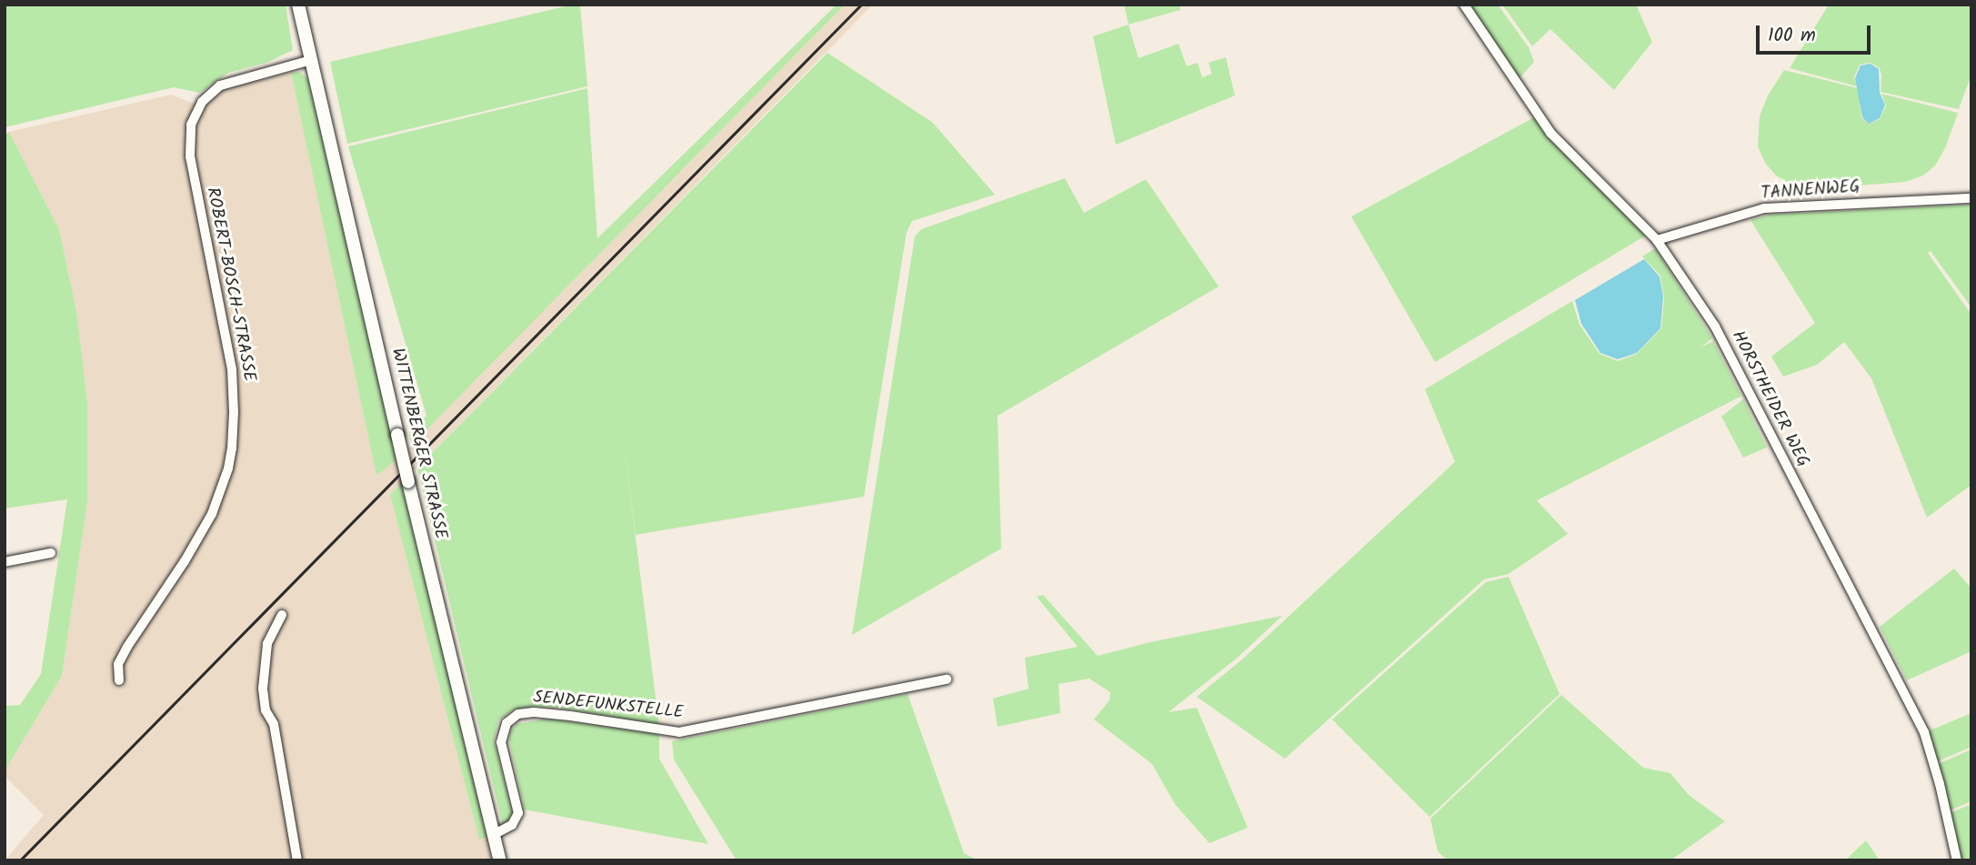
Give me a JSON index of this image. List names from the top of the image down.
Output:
{
  "streets": {
    "main road": ["WITTENBERGER STRASSE"],
    "street": [
      "TANNENWEG",
      "ROBERT-BOSCH-STRASSE",
      "HORSTHEIDER WEG",
      "SENDEFUNKSTELLE"
    ]
  },
  "crossings": [
    ["TANNENWEG", "HORSTHEIDER WEG"],
    ["ROBERT-BOSCH-STRASSE", "WITTENBERGER STRASSE"],
    ["WITTENBERGER STRASSE", "SENDEFUNKSTELLE"]
  ],
  "scale_bar": "100 m"
}
